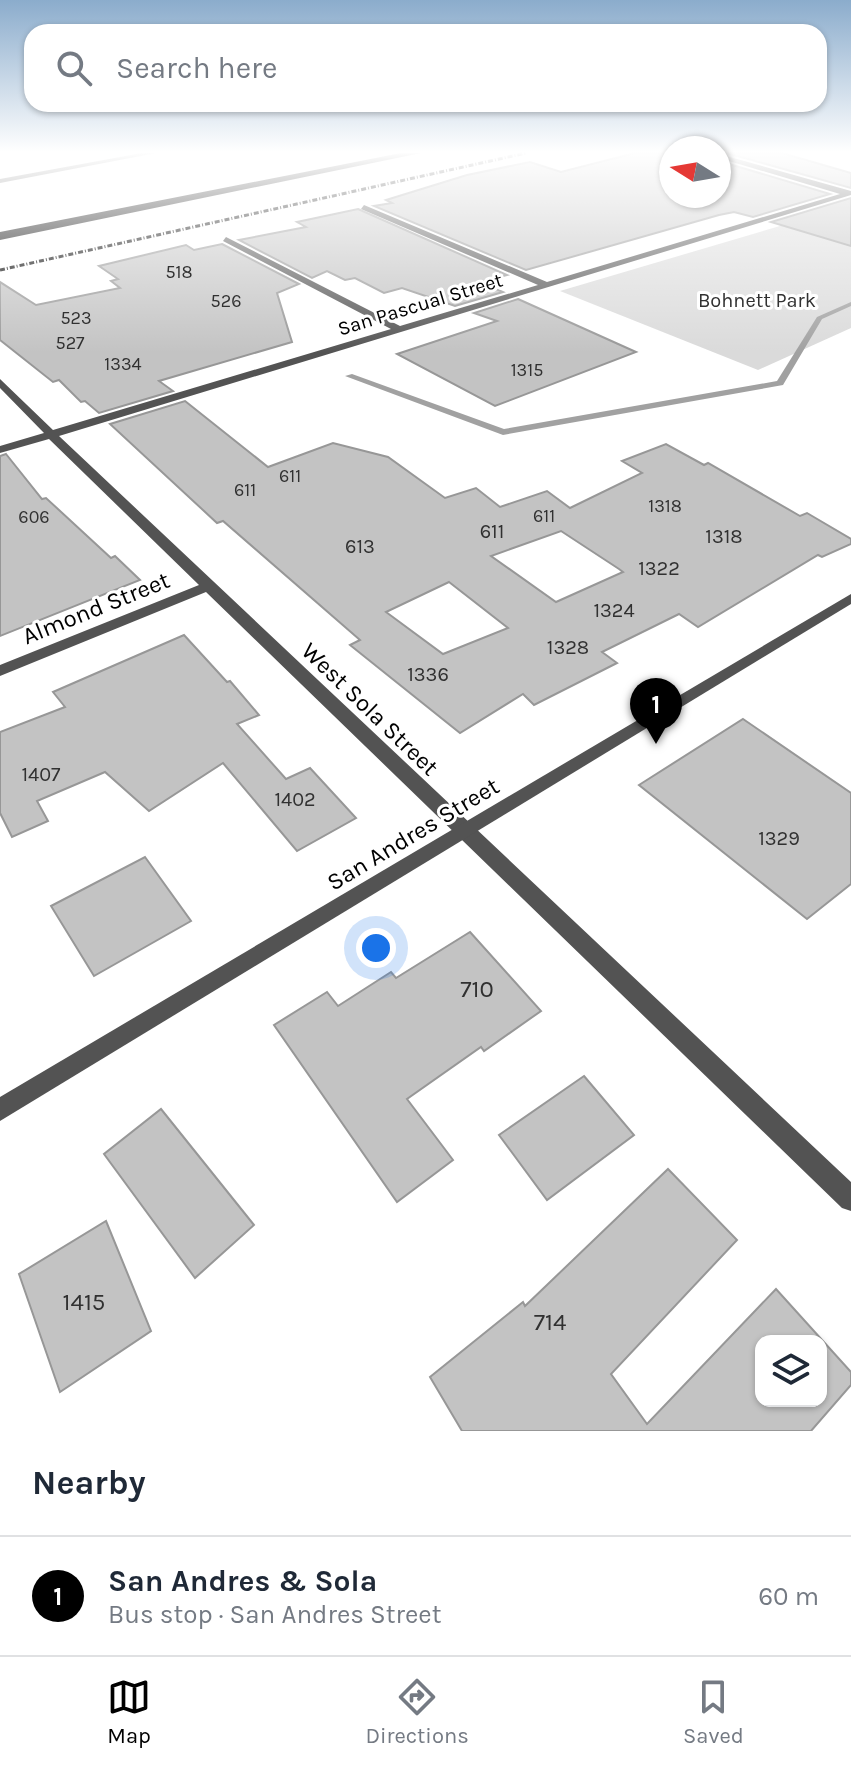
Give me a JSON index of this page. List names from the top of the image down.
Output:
{
  "streets": {
    "street": [
      "San Pascual Street",
      "Almond Street",
      "West Sola Street",
      "San Andres Street"
    ]
  },
  "crossings": [
    ["San Pascual Street", "West Sola Street"],
    ["Almond Street", "West Sola Street"],
    ["West Sola Street", "San Andres Street"]
  ],
  "parks": ["Bohnett Park"],
  "house_numbers": [
    "518",
    "526",
    "523",
    "527",
    "1334",
    "1315",
    "611",
    "611",
    "1318",
    "611",
    "606",
    "611",
    "1318",
    "613",
    "1322",
    "1324",
    "1328",
    "1336",
    "1407",
    "1402",
    "1329",
    "710",
    "1415",
    "714"
  ],
  "north": "left",
  "page": {
    "search": "Search here",
    "pins": "1",
    "heading": "Nearby",
    "list": [
      {
        "mark": "1",
        "name": "San Andres & Sola",
        "note": "Bus stop · San Andres Street",
        "value": "60 m"
      }
    ],
    "nav": ["Map", "Directions", "Saved"]
  }
}
